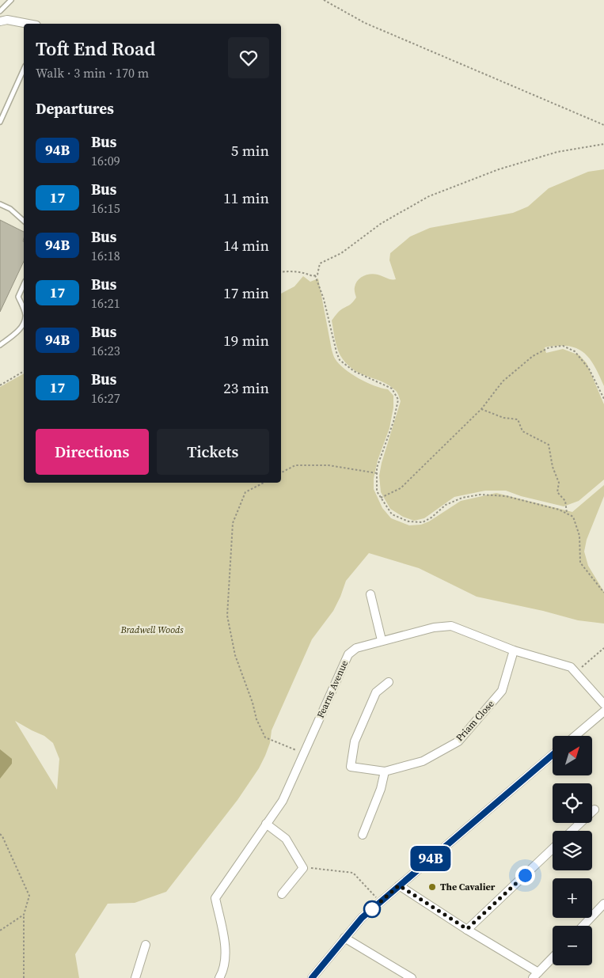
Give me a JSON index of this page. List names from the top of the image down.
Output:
{
  "streets": {
    "street": ["Fearns Avenue", "Priam Close"]
  },
  "crossings": [
    ["Fearns Avenue", "Priam Close"]
  ],
  "parks": ["Bradwell Woods"],
  "places": ["The Cavalier"],
  "lines": ["bus line 94B"],
  "north": "top right",
  "page": {
    "on_map": "94B",
    "heading": [
      ["Toft End Road", "Walk · 3 min · 170 m"],
      "Departures"
    ],
    "list": [
      {
        "mark": "94B",
        "name": "Bus",
        "note": "16:09",
        "value": "5 min"
      },
      {
        "mark": "17",
        "name": "Bus",
        "note": "16:15",
        "value": "11 min"
      },
      {
        "mark": "94B",
        "name": "Bus",
        "note": "16:18",
        "value": "14 min"
      },
      {
        "mark": "17",
        "name": "Bus",
        "note": "16:21",
        "value": "17 min"
      },
      {
        "mark": "94B",
        "name": "Bus",
        "note": "16:23",
        "value": "19 min"
      },
      {
        "mark": "17",
        "name": "Bus",
        "note": "16:27",
        "value": "23 min"
      }
    ],
    "buttons": ["Directions", "Tickets"],
    "map_buttons": ["+", "−"]
  }
}
